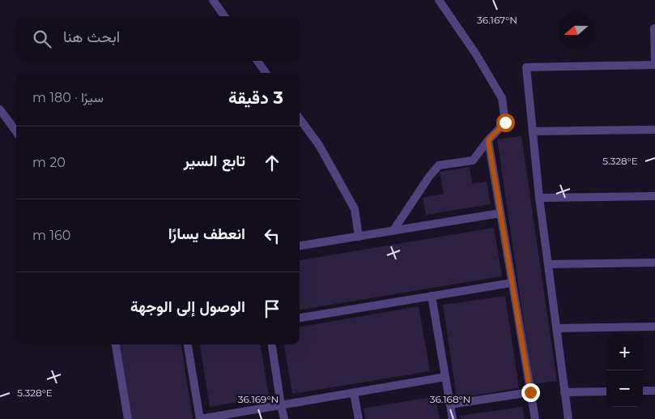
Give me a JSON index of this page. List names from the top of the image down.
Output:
{
  "north": "left",
  "page": {
    "search": "ابحث هنا",
    "heading": ["3 دقيقة", "سيرًا · 180 m"],
    "list": [
      ["تابع السير", "20 m"],
      ["انعطف يسارًا", "160 m"],
      "الوصول إلى الوجهة"
    ],
    "map_buttons": ["+", "−"]
  },
  "coordinates": [
    "36.167°N",
    "5.328°E",
    "36.169°N",
    "36.168°N"
  ]
}
